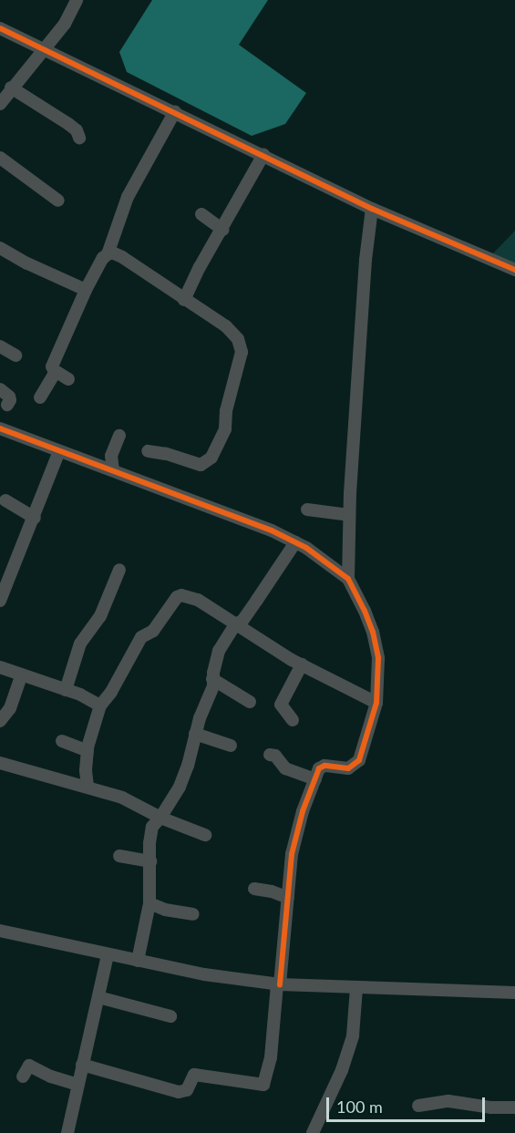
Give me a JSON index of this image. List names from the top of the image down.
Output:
{
  "scale_bar": "100 m"
}
